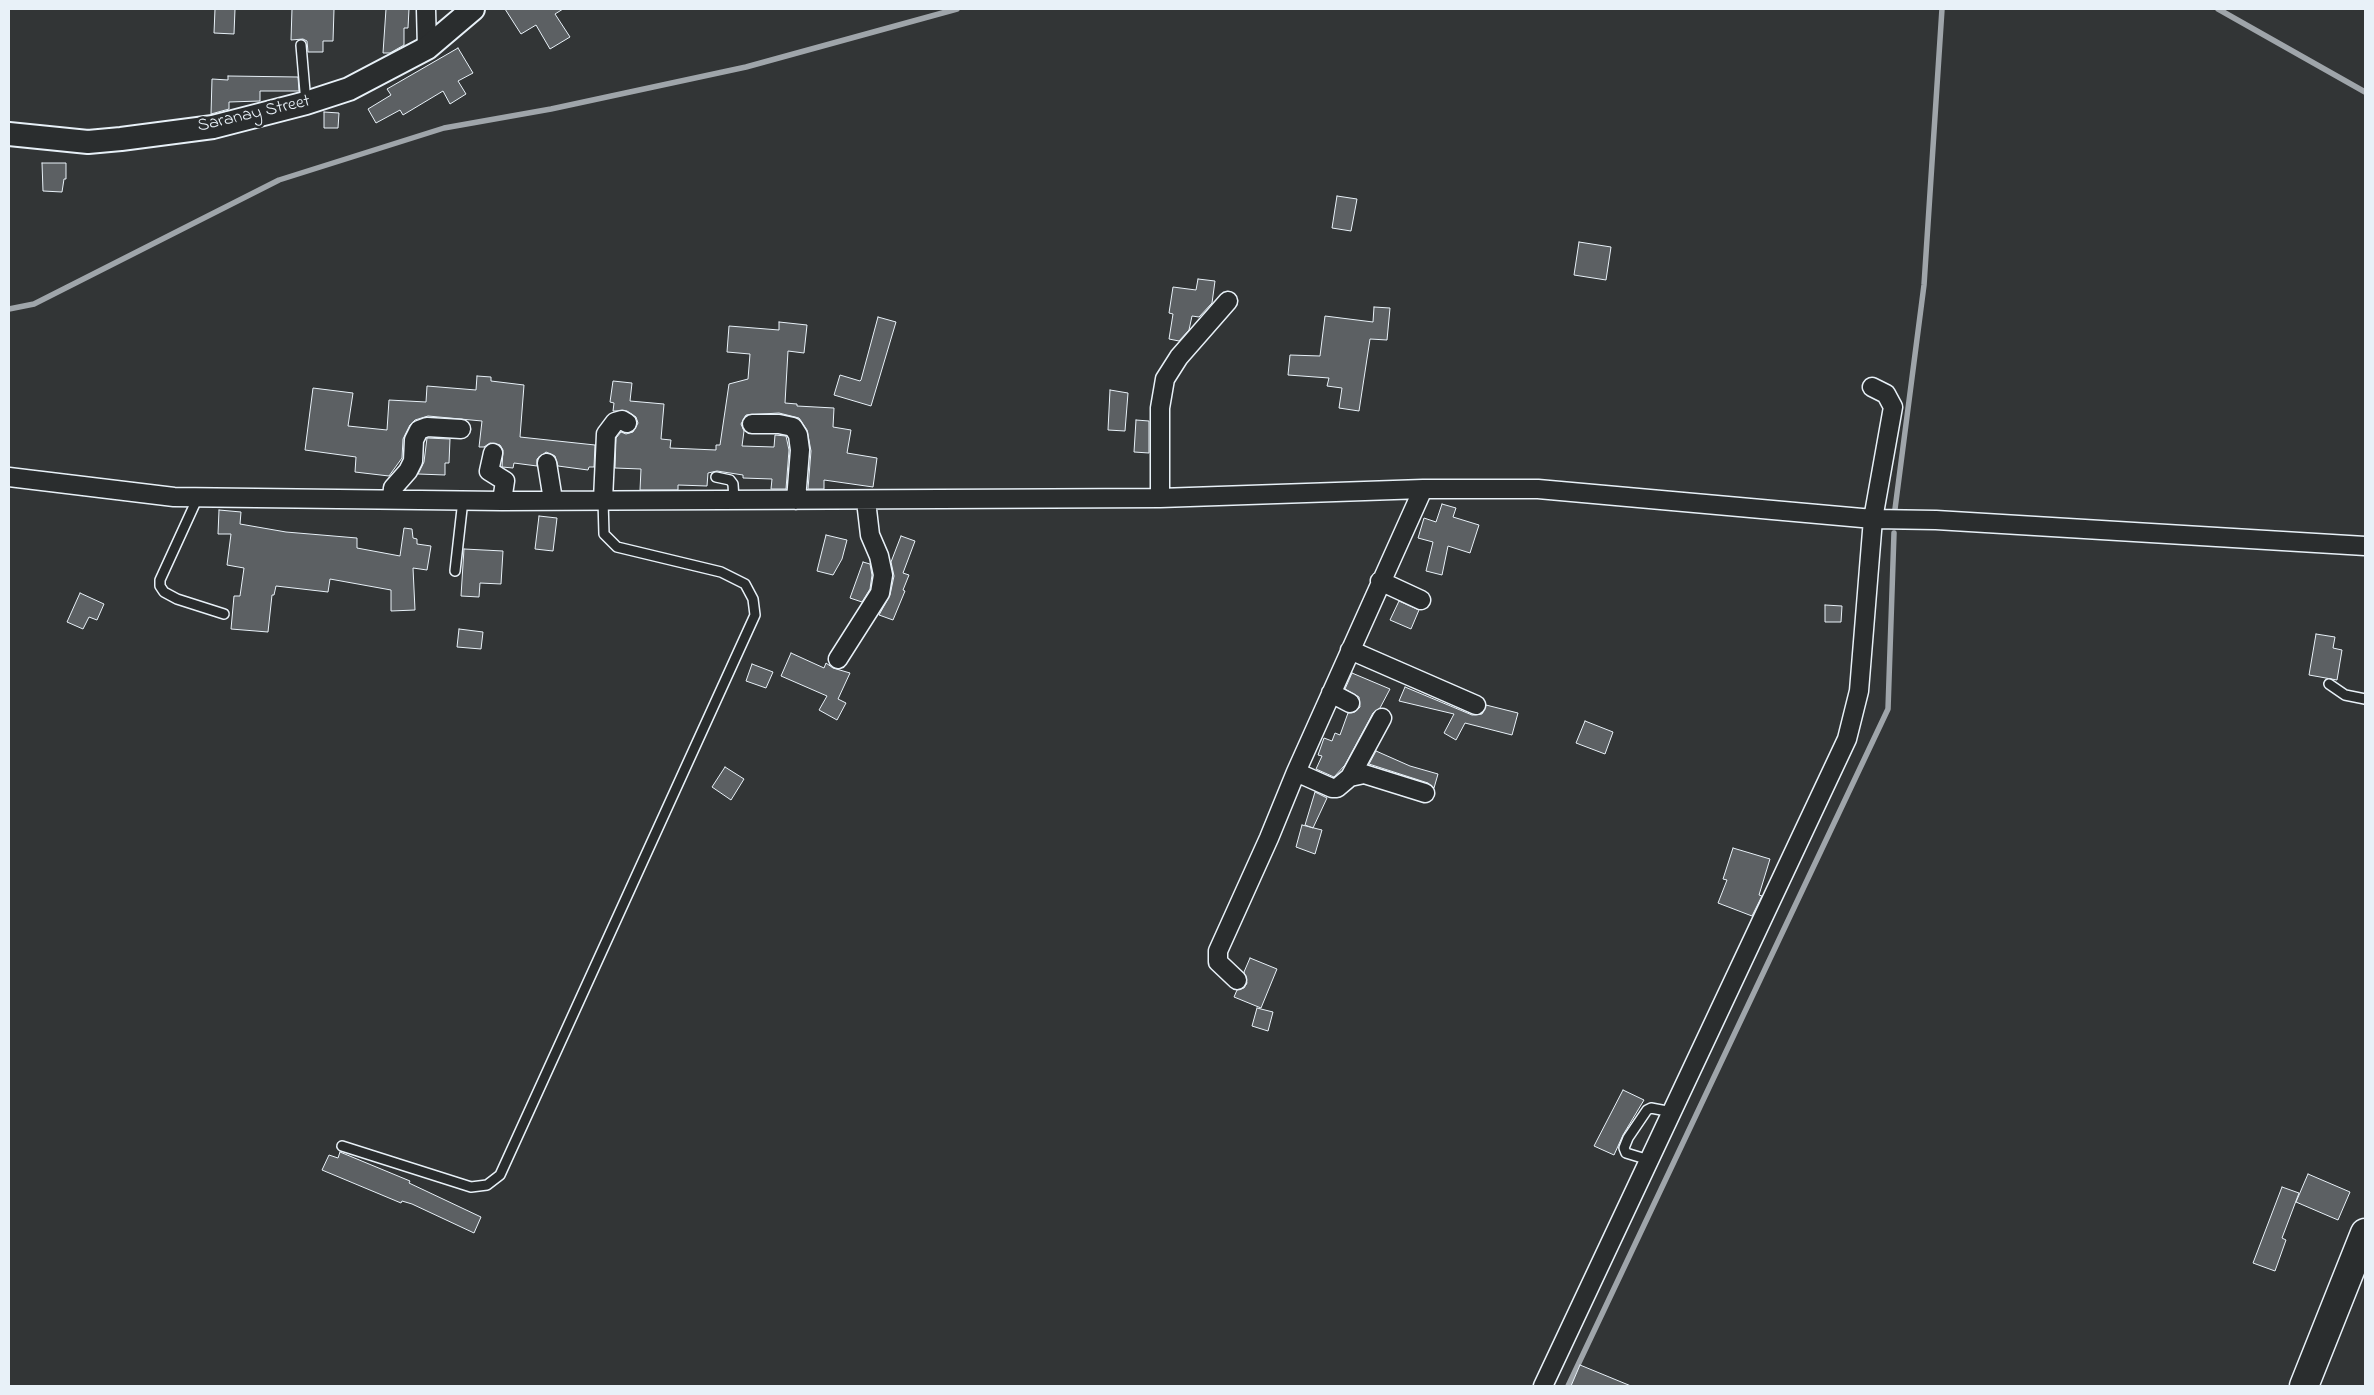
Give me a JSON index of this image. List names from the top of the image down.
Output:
{
  "streets": {
    "street": ["Saranay Street"]
  }
}
